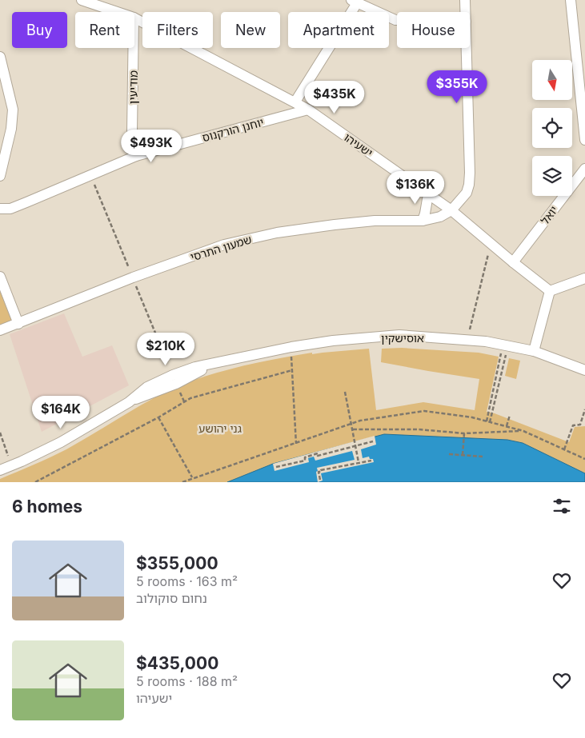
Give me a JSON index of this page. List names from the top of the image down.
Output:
{
  "streets": {
    "street": [
      "מודיעין",
      "יוחנן הורקנוס",
      "ישעיהו",
      "יואל",
      "שמעון התרסי",
      "אוסישקין"
    ]
  },
  "crossings": [
    ["מודיעין", "יוחנן הורקנוס"],
    ["יוחנן הורקנוס", "ישעיהו"],
    ["ישעיהו", "יואל"],
    ["ישעיהו", "שמעון התרסי"]
  ],
  "parks": ["גני יהושע"],
  "north": "bottom",
  "page": {
    "chip": [
      "Buy",
      "Rent",
      "Filters",
      "New",
      "Apartment",
      "House"
    ],
    "price": [
      "$355K",
      "$435K",
      "$493K",
      "$136K",
      "$210K",
      "$164K"
    ],
    "heading": "6 homes",
    "list": [
      {
        "name": "$355,000",
        "note": "5 rooms · 163 m² · נחום סוקולוב"
      },
      {
        "name": "$435,000",
        "note": "5 rooms · 188 m² · ישעיהו"
      }
    ]
  }
}
